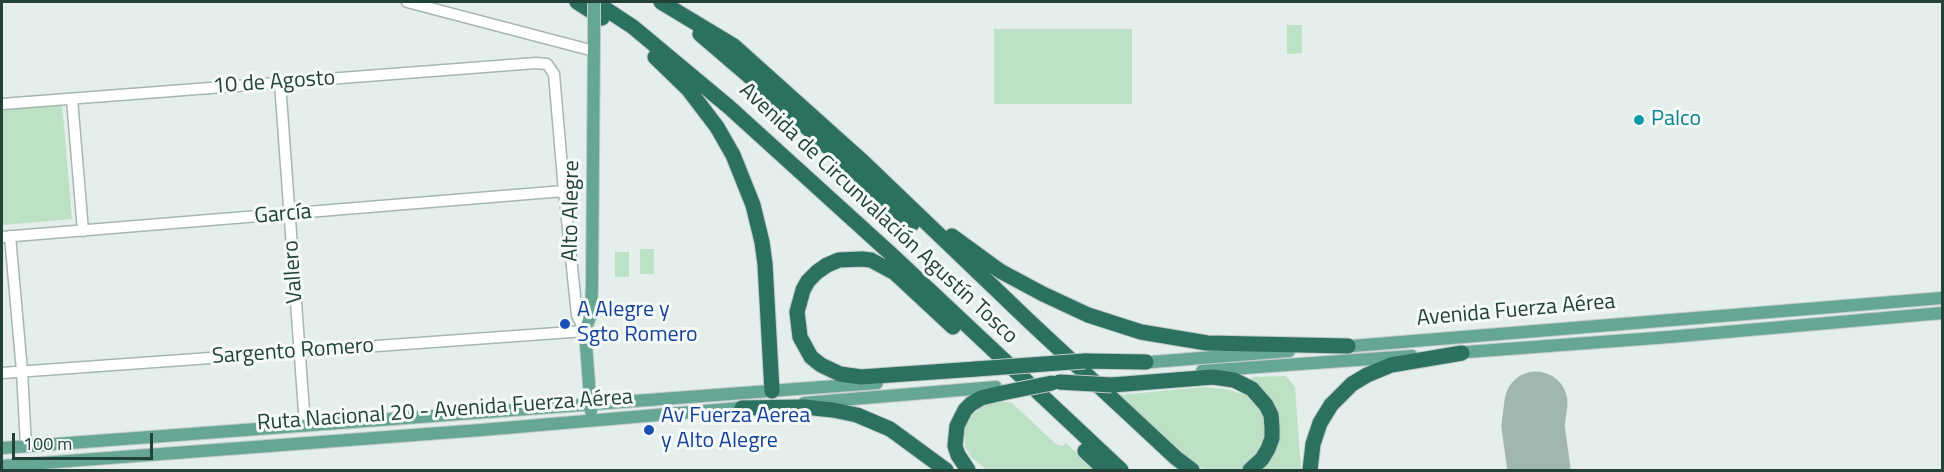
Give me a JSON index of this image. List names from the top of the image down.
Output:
{
  "streets": {
    "highway": ["Avenida de Circunvalación Agustín Tosco"],
    "main road": ["Alto Alegre", "Avenida Fuerza Aérea", "Ruta Nacional 20 - Avenida Fuerza Aérea"],
    "street": [
      "10 de Agosto",
      "García",
      "Vallero",
      "Sargento Romero"
    ]
  },
  "crossings": [
    ["10 de Agosto", "García"],
    ["10 de Agosto", "Vallero"],
    ["Alto Alegre", "Avenida de Circunvalación Agustín Tosco"],
    ["Alto Alegre", "Sargento Romero"],
    ["Alto Alegre", "Ruta Nacional 20 - Avenida Fuerza Aérea"],
    ["García", "Vallero"],
    ["Vallero", "Sargento Romero"],
    ["Vallero", "Ruta Nacional 20 - Avenida Fuerza Aérea"]
  ],
  "places": ["Palco", "A Alegre y Sgto Romero", "Av Fuerza Aerea y Alto Alegre"],
  "scale_bar": "100 m"
}
